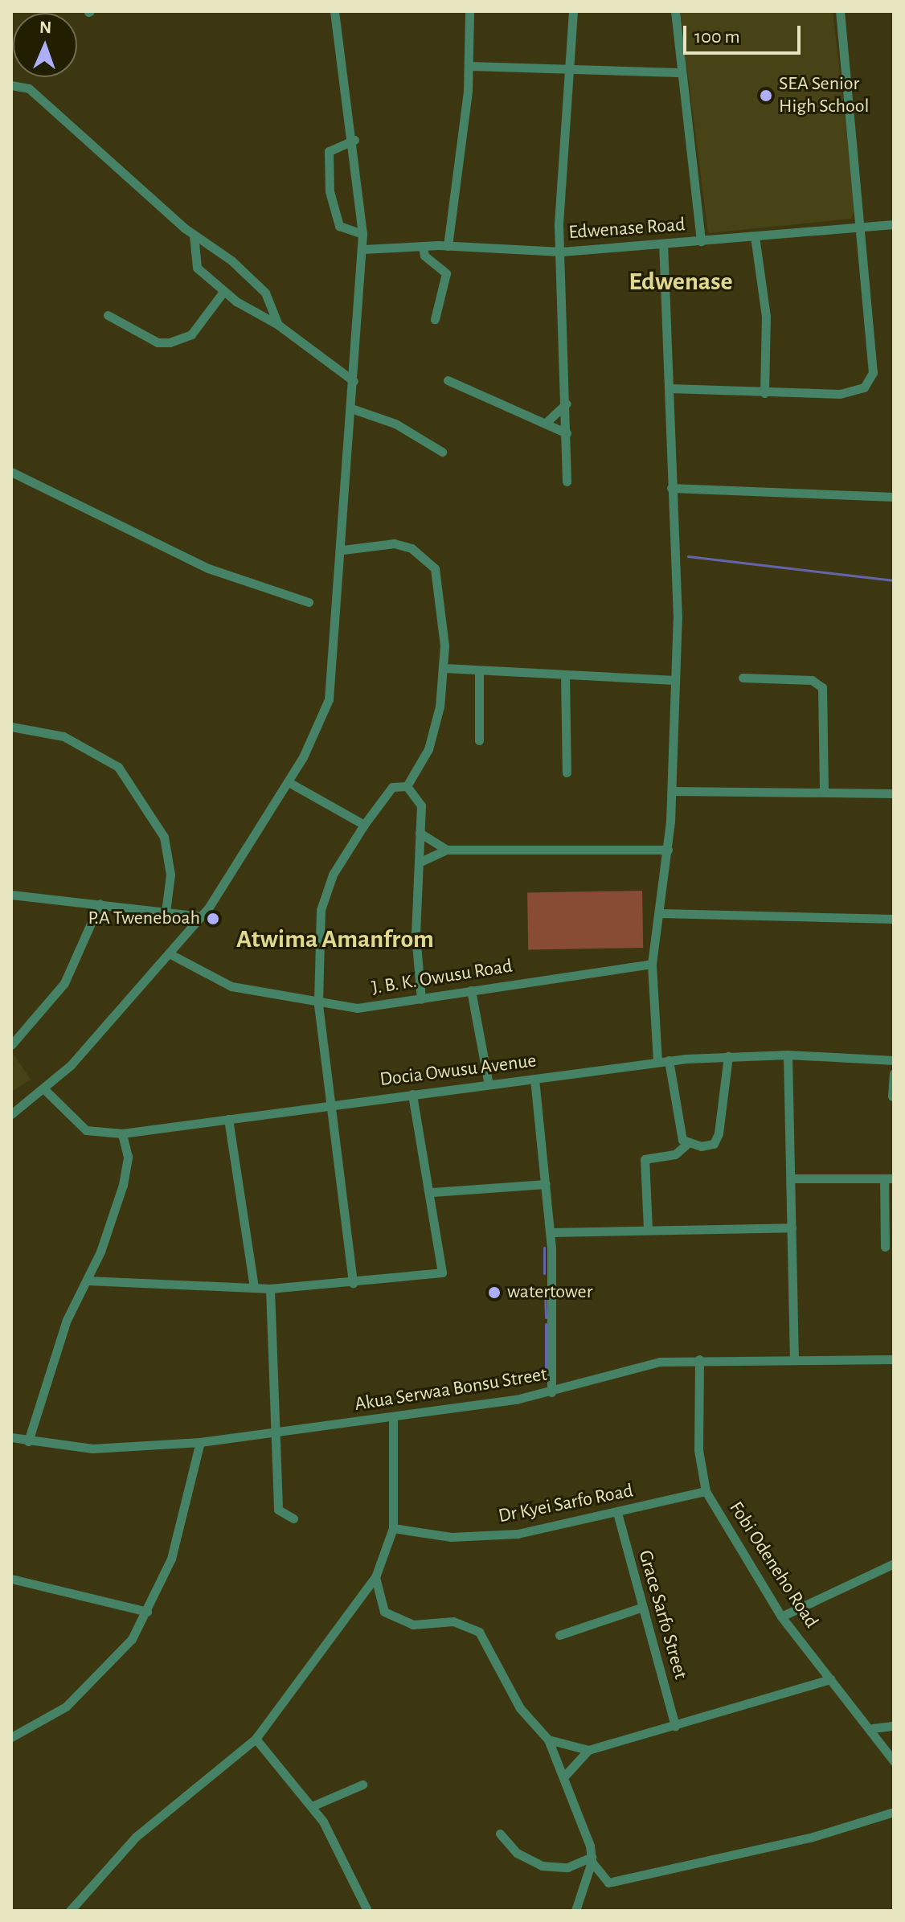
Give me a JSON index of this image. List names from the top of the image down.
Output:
{
  "streets": {
    "street": [
      "Edwenase Road",
      "J. B. K. Owusu Road",
      "Docia Owusu Avenue",
      "Akua Serwaa Bonsu Street",
      "Dr Kyei Sarfo Road",
      "Fobi Odeneho Road",
      "Grace Sarfo Street"
    ]
  },
  "crossings": [
    ["Akua Serwaa Bonsu Street", "Fobi Odeneho Road"],
    ["Dr Kyei Sarfo Road", "Fobi Odeneho Road"],
    ["Dr Kyei Sarfo Road", "Grace Sarfo Street"]
  ],
  "districts": ["Edwenase", "Atwima Amanfrom"],
  "places": ["SEA Senior High School", "P.A Tweneboah", "watertower"],
  "scale_bar": "100 m",
  "north": "top"
}
